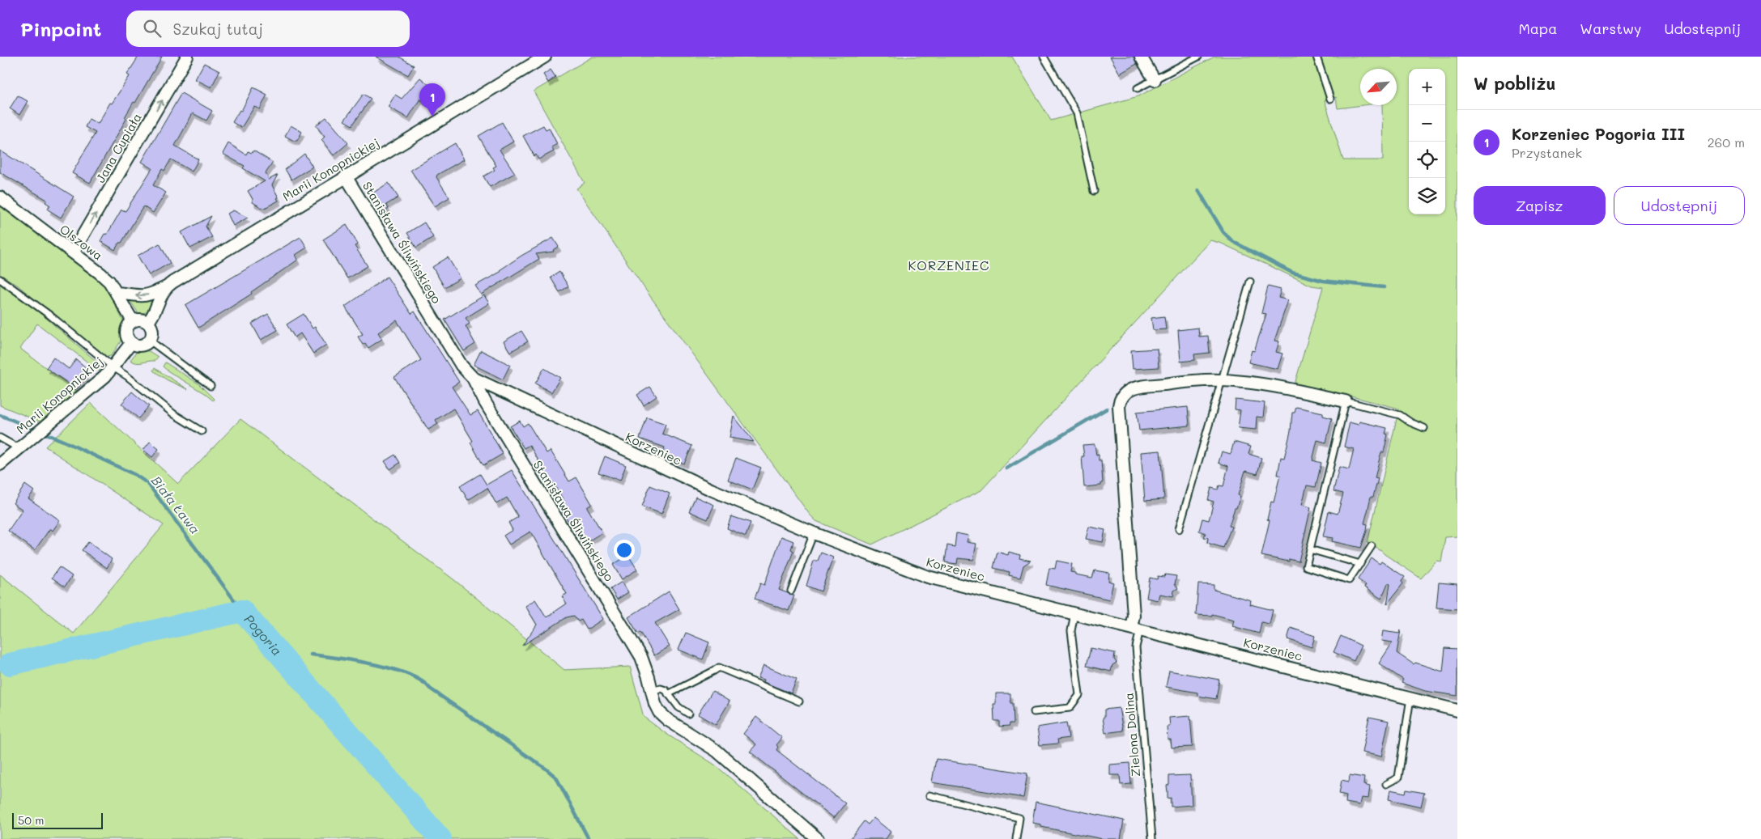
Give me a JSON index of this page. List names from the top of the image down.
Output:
{
  "streets": {
    "street": [
      "Jana Cupiała",
      "Marii Konopnickiej",
      "Olszowa",
      "Stanisława Śliwińskiego",
      "Korzeniec"
    ],
    "lane": ["Zielona Dolina"]
  },
  "crossings": [
    ["Jana Cupiała", "Olszowa"],
    ["Marii Konopnickiej", "Olszowa"],
    ["Marii Konopnickiej", "Stanisława Śliwińskiego"],
    ["Stanisława Śliwińskiego", "Korzeniec"],
    ["Korzeniec", "Zielona Dolina"]
  ],
  "one_way": ["Jana Cupiała"],
  "districts": ["KORZENIEC"],
  "water": ["Biała Ława", "Pogoria"],
  "scale_bar": "50 m",
  "north": "bottom left",
  "page": {
    "header": "Pinpoint",
    "search": "Szukaj tutaj",
    "nav": ["Mapa", "Warstwy", "Udostępnij"],
    "heading": "W pobliżu",
    "map_buttons": ["+", "−"],
    "pins": "1",
    "list": [
      {
        "mark": "1",
        "name": "Korzeniec Pogoria III",
        "note": "Przystanek",
        "value": "260 m"
      }
    ],
    "buttons": ["Zapisz", "Udostępnij"],
    "scale": "50 m"
  }
}
